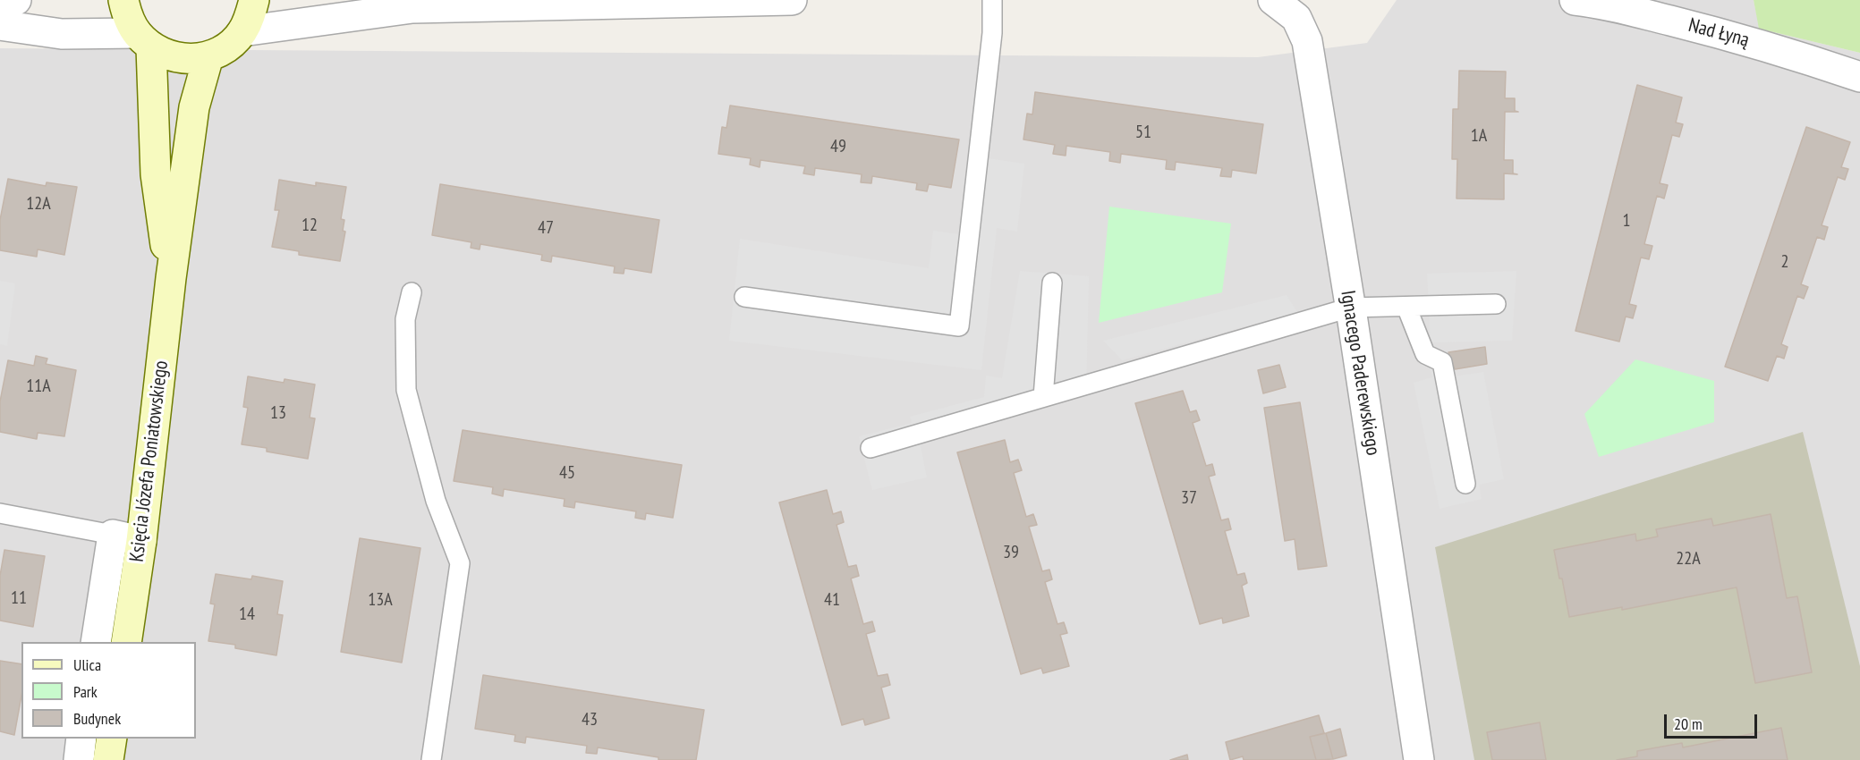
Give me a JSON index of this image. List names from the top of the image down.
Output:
{
  "streets": {
    "main road": ["Księcia Józefa Poniatowskiego"],
    "street": ["Nad Łyną", "Ignacego Paderewskiego"]
  },
  "house_numbers": [
    "51",
    "1A",
    "49",
    "12A",
    "1",
    "12",
    "47",
    "2",
    "11A",
    "13",
    "45",
    "37",
    "39",
    "22A",
    "11",
    "13A",
    "41",
    "14",
    "43"
  ],
  "legend": ["Ulica", "Park", "Budynek"],
  "scale_bar": "20 m"
}
